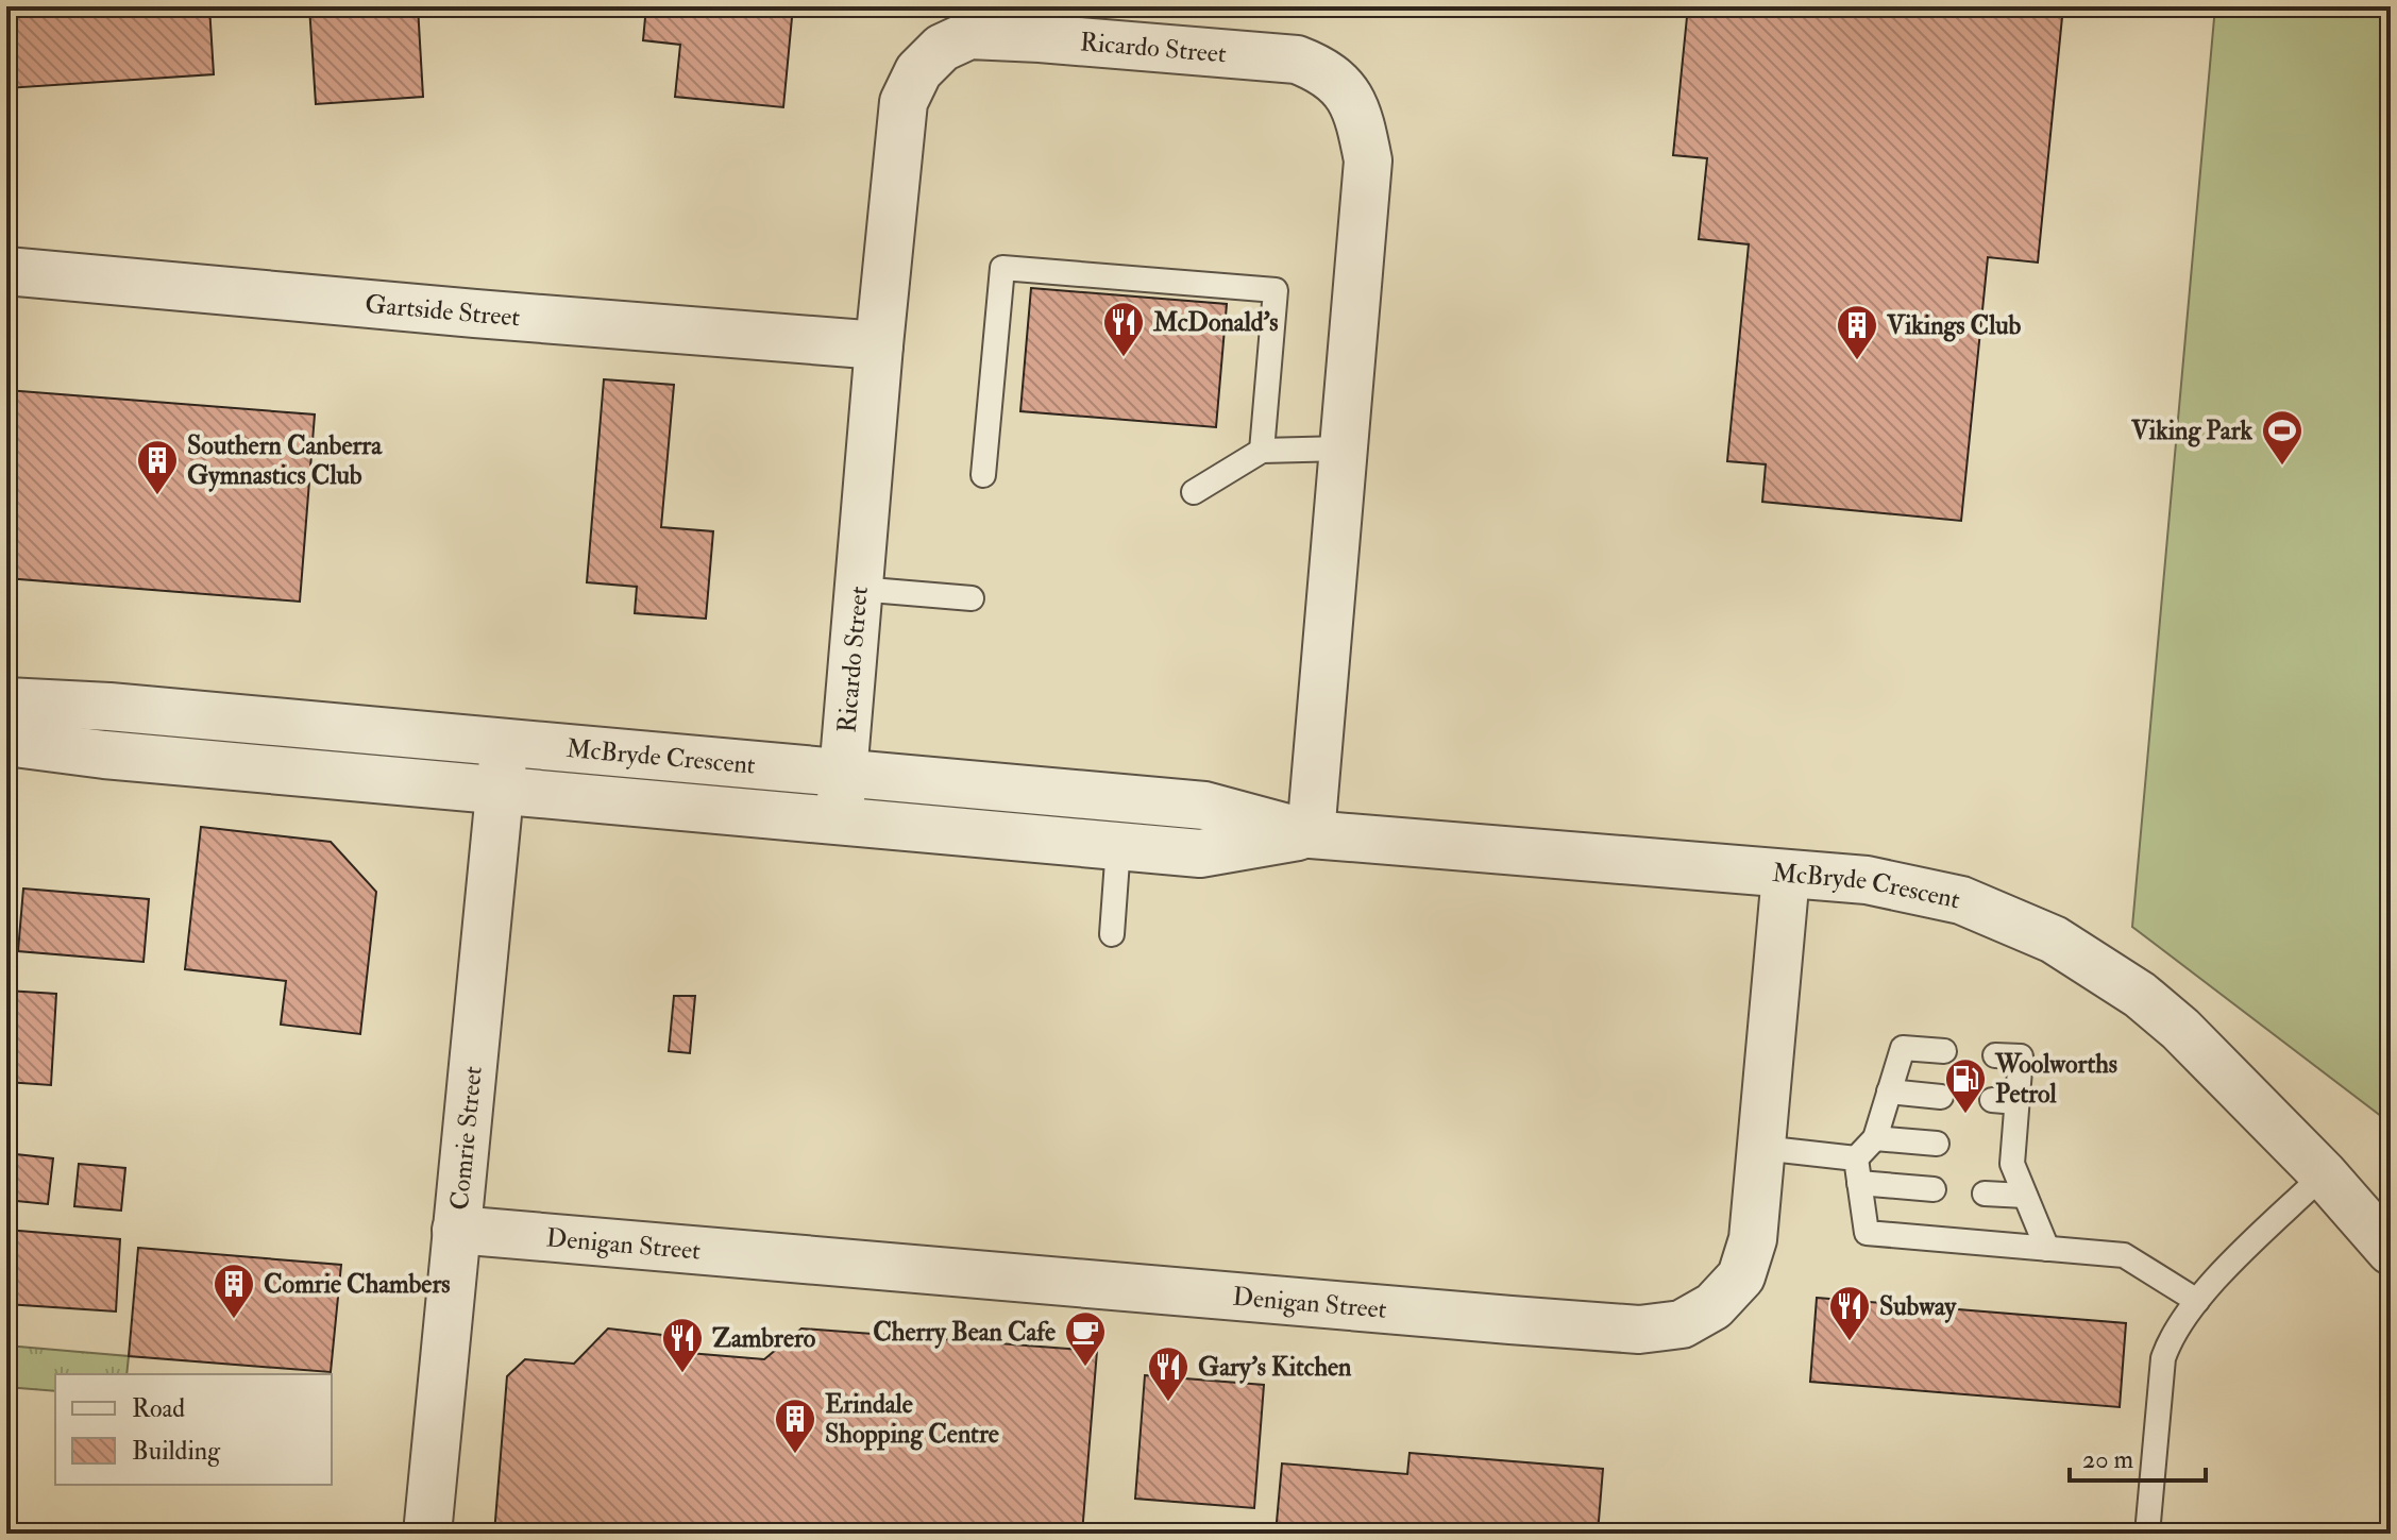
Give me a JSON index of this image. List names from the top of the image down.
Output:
{
  "streets": {
    "street": [
      "Ricardo Street",
      "Gartside Street",
      "McBryde Crescent",
      "Comrie Street",
      "Denigan Street"
    ]
  },
  "crossings": [
    ["Ricardo Street", "Gartside Street"],
    ["Ricardo Street", "McBryde Crescent"],
    ["McBryde Crescent", "Comrie Street"],
    ["McBryde Crescent", "Denigan Street"],
    ["Comrie Street", "Denigan Street"]
  ],
  "places": {
    "restaurant": [
      "McDonald's",
      "Subway",
      "Zambrero",
      "Gary's Kitchen"
    ],
    "building": [
      "Vikings Club",
      "Southern Canberra Gymnastics Club",
      "Comrie Chambers",
      "Erindale Shopping Centre"
    ],
    "sports": ["Viking Park"],
    "fuel station": ["Woolworths Petrol"],
    "cafe": ["Cherry Bean Cafe"]
  },
  "legend": ["Road", "Building"],
  "scale_bar": "20 m"
}
